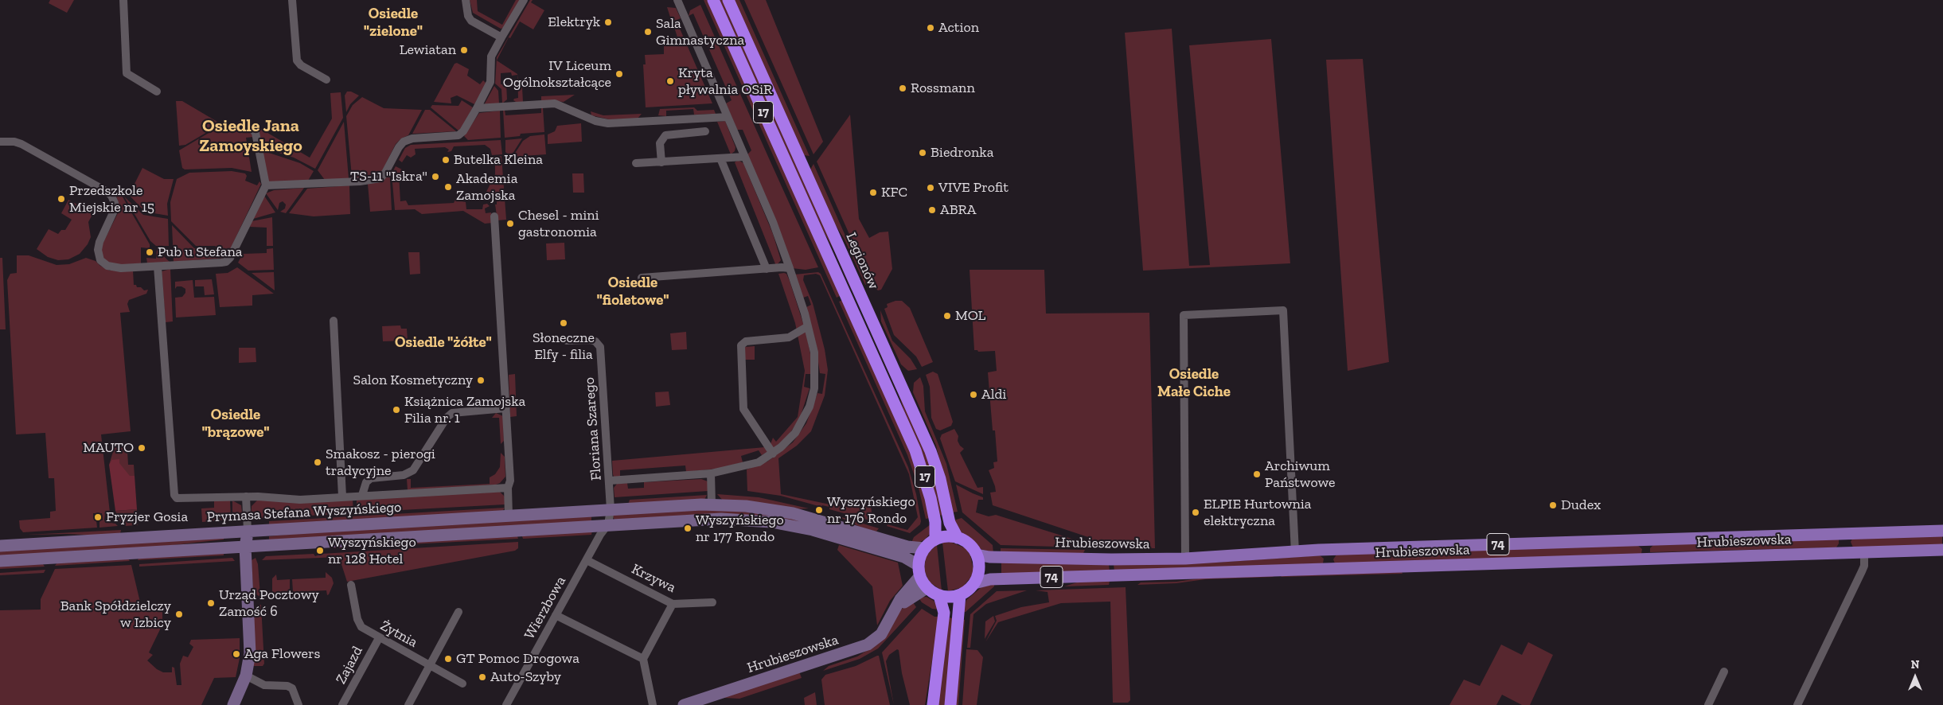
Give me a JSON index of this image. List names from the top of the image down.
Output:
{
  "streets": {
    "highway": ["17", "Legionów"],
    "main road": ["Prymasa Stefana Wyszyńskiego", "Hrubieszowska", "74"],
    "street": [
      "Floriana Szarego",
      "Krzywa",
      "Wierzbowa",
      "Żytnia",
      "Zajazd"
    ]
  },
  "crossings": [
    ["17", "Legionów"],
    ["17", "Prymasa Stefana Wyszyńskiego"],
    ["17", "Hrubieszowska"],
    ["Legionów", "Prymasa Stefana Wyszyńskiego"],
    ["Legionów", "Hrubieszowska"],
    ["Floriana Szarego", "Prymasa Stefana Wyszyńskiego"],
    ["Prymasa Stefana Wyszyńskiego", "Hrubieszowska"],
    ["Krzywa", "Wierzbowa"],
    ["Żytnia", "Zajazd"]
  ],
  "districts": [
    "Osiedle \"zielone\"",
    "Osiedle Jana Zamoyskiego",
    "Osiedle \"fioletowe\"",
    "Osiedle \"żółte\"",
    "Osiedle Małe Ciche",
    "Osiedle \"brązowe\""
  ],
  "places": [
    "Elektryk",
    "Action",
    "Sala Gimnastyczna",
    "Lewiatan",
    "IV Liceum Ogólnokształcące",
    "Kryta pływalnia OSiR",
    "Rossmann",
    "Biedronka",
    "Butelka Kleina",
    "TS-11 \"Iskra\"",
    "Akademia Zamojska",
    "VIVE Profit",
    "KFC",
    "Przedszkole Miejskie nr 15",
    "ABRA",
    "Chesel - mini gastronomia",
    "Pub u Stefana",
    "MOL",
    "Słoneczne Elfy - filia",
    "Salon Kosmetyczny",
    "Aldi",
    "Książnica Zamojska Filia nr. 1",
    "MAUTO",
    "Smakosz - pierogi tradycyjne",
    "Archiwum Państwowe",
    "Dudex",
    "Wyszyńskiego nr 176 Rondo",
    "ELPIE Hurtownia elektryczna",
    "Fryzjer Gosia",
    "Wyszyńskiego nr 177 Rondo",
    "Wyszyńskiego nr 128 Hotel",
    "Urząd Pocztowy Zamość 6",
    "Bank Spółdzielczy w Izbicy",
    "Aga Flowers",
    "GT Pomoc Drogowa",
    "Auto-Szyby"
  ],
  "north": "top"
}
